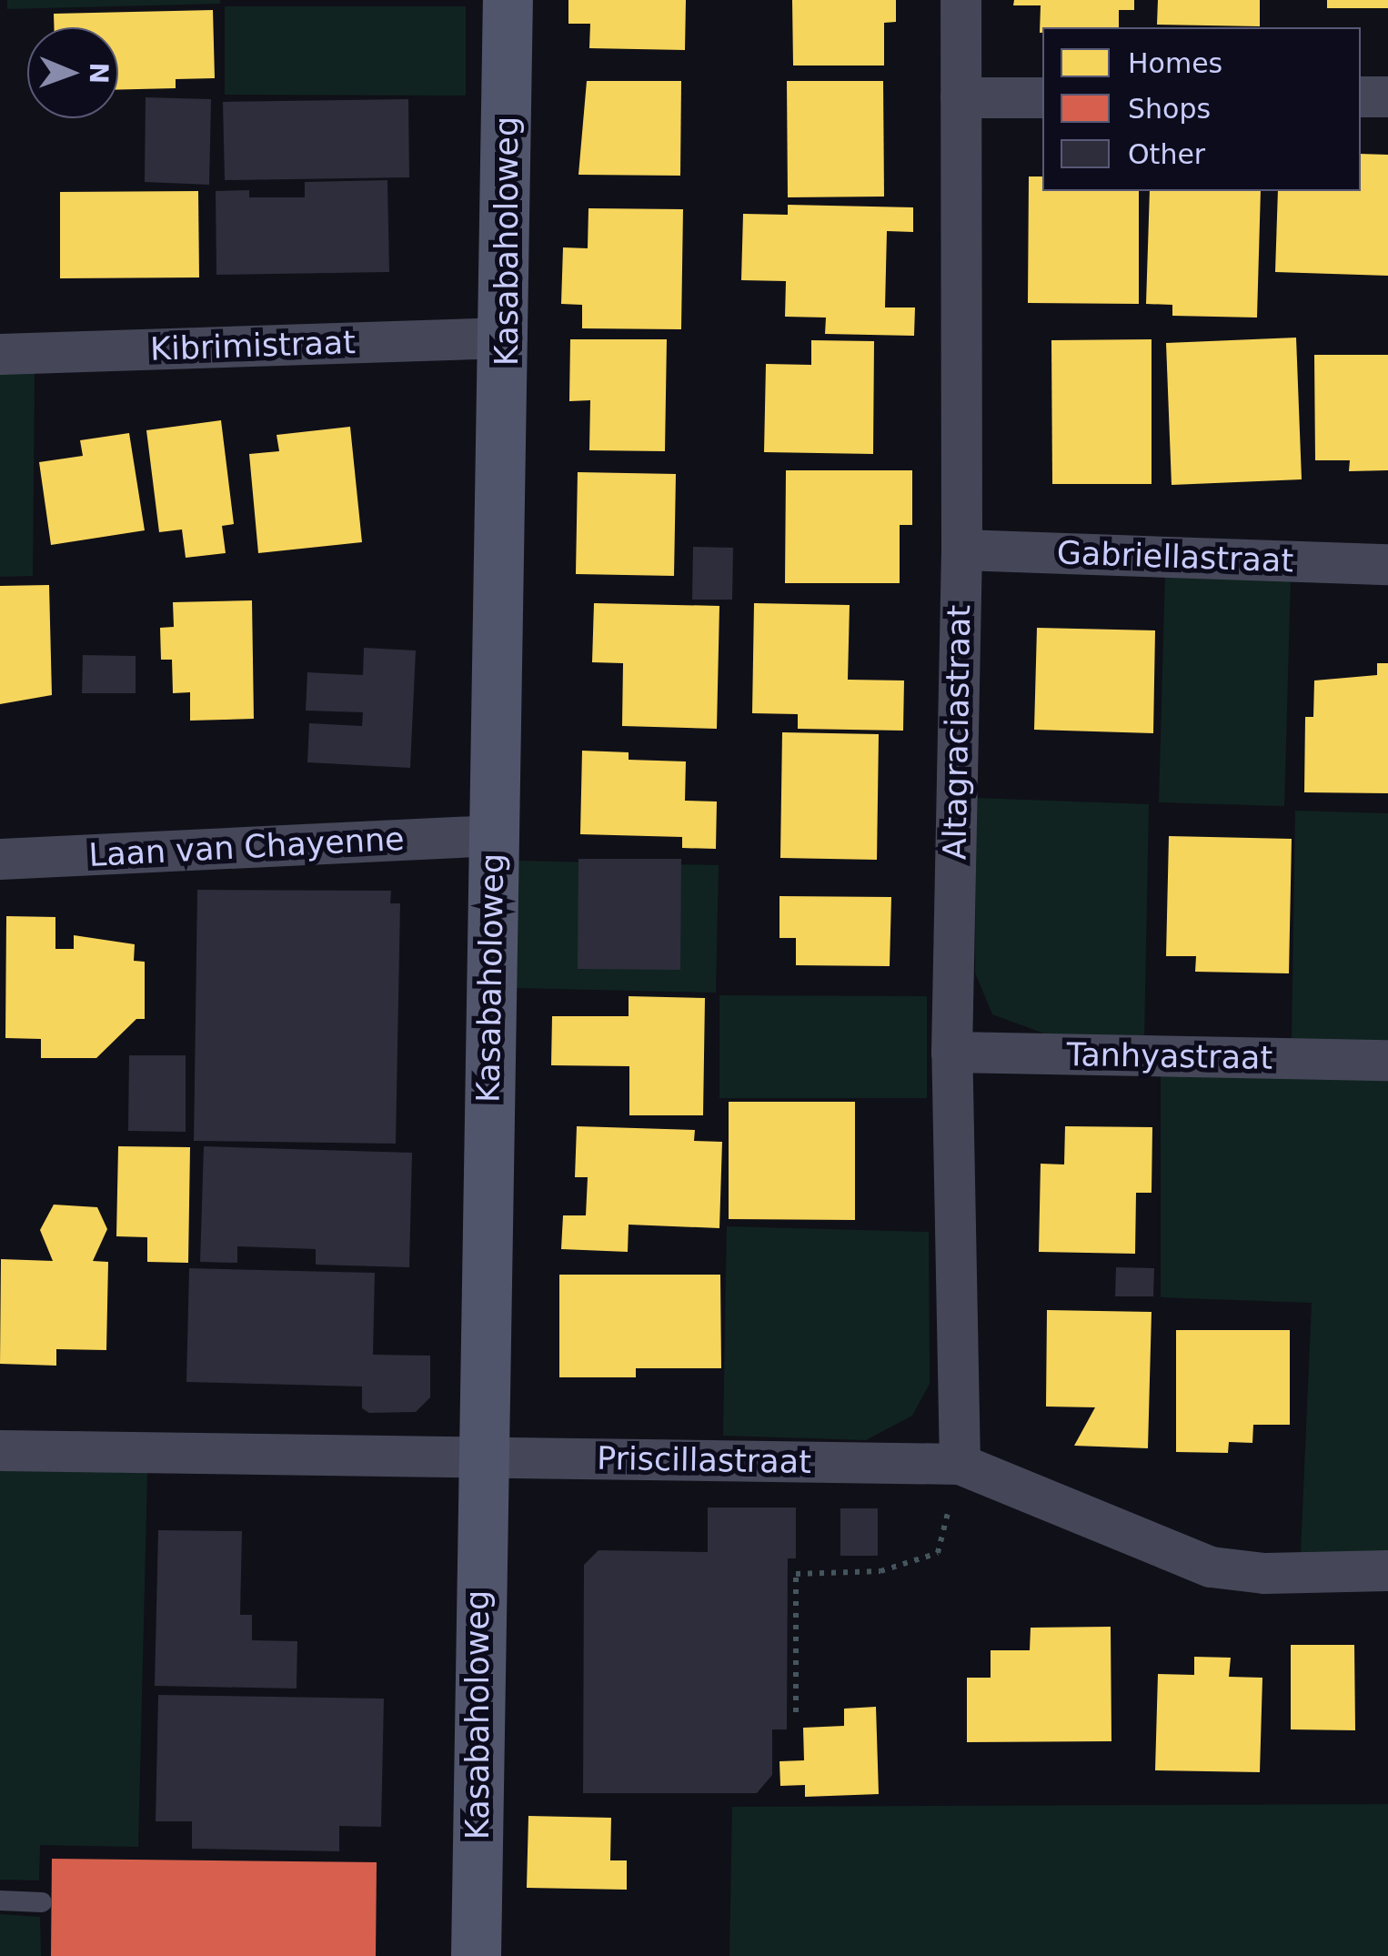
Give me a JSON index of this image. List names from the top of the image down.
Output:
{
  "streets": {
    "street": [
      "Kasabaholoweg",
      "Kibrimistraat",
      "Gabriellastraat",
      "Altagraciastraat",
      "Laan van Chayenne",
      "Tanhyastraat",
      "Priscillastraat"
    ]
  },
  "crossings": [
    ["Kasabaholoweg", "Kibrimistraat"],
    ["Kasabaholoweg", "Laan van Chayenne"],
    ["Kasabaholoweg", "Priscillastraat"],
    ["Gabriellastraat", "Altagraciastraat"],
    ["Altagraciastraat", "Tanhyastraat"],
    ["Altagraciastraat", "Priscillastraat"]
  ],
  "legend": ["Homes", "Shops", "Other"],
  "north": "right"
}
